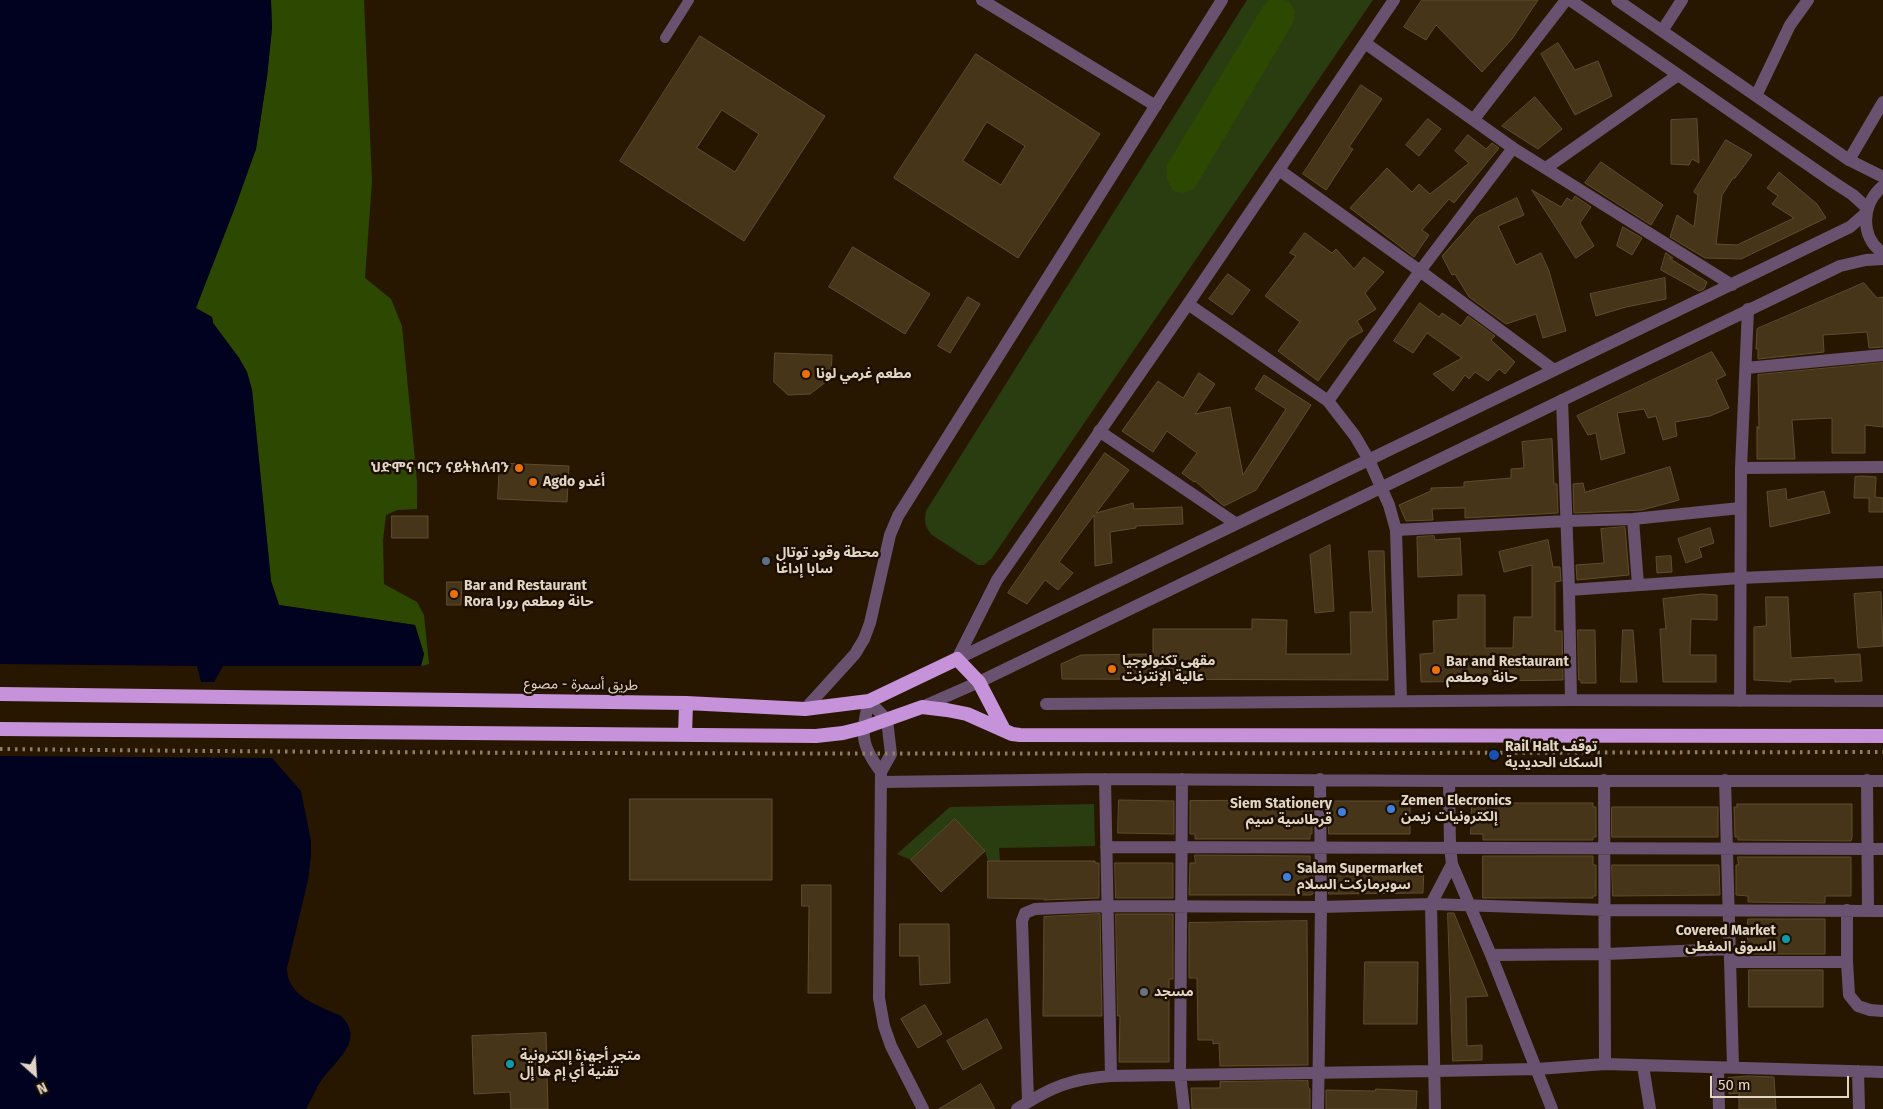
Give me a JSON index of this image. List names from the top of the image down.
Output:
{
  "streets": {
    "highway": ["طريق أسمرة - مصوع"]
  },
  "places": [
    "مطعم غرمي لونا",
    "ህድሞና ባርን ናይትክለብን",
    "Agdo أغدو",
    "محطة وقود توتال سابا إداغا",
    "Bar and Restaurant Rora حانة ومطعم رورا",
    "مقهى تكنولوجيا عالية الإنترنت",
    "Bar and Restaurant حانة ومطعم",
    "Rail Halt توقف السكك الحديدية",
    "Zemen Elecronics إلكترونيات زيمن",
    "Siem Stationery قرطاسية سيم",
    "Salam Supermarket سوبرماركت السلام",
    "Covered Market السوق المغطى",
    "مسجد",
    "متجر أجهزة إلكترونية تقنية أي إم ها إل"
  ],
  "scale_bar": "50 m",
  "north": "bottom right"
}
